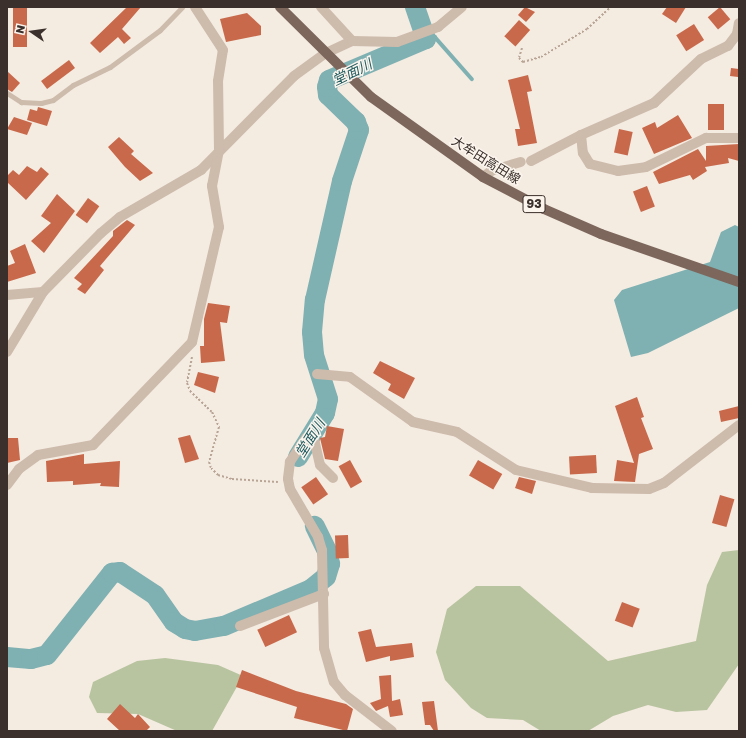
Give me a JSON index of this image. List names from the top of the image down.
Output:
{
  "streets": {
    "main road": ["大牟田高田線", "93"]
  },
  "water": ["堂面川"],
  "north": "left"
}
